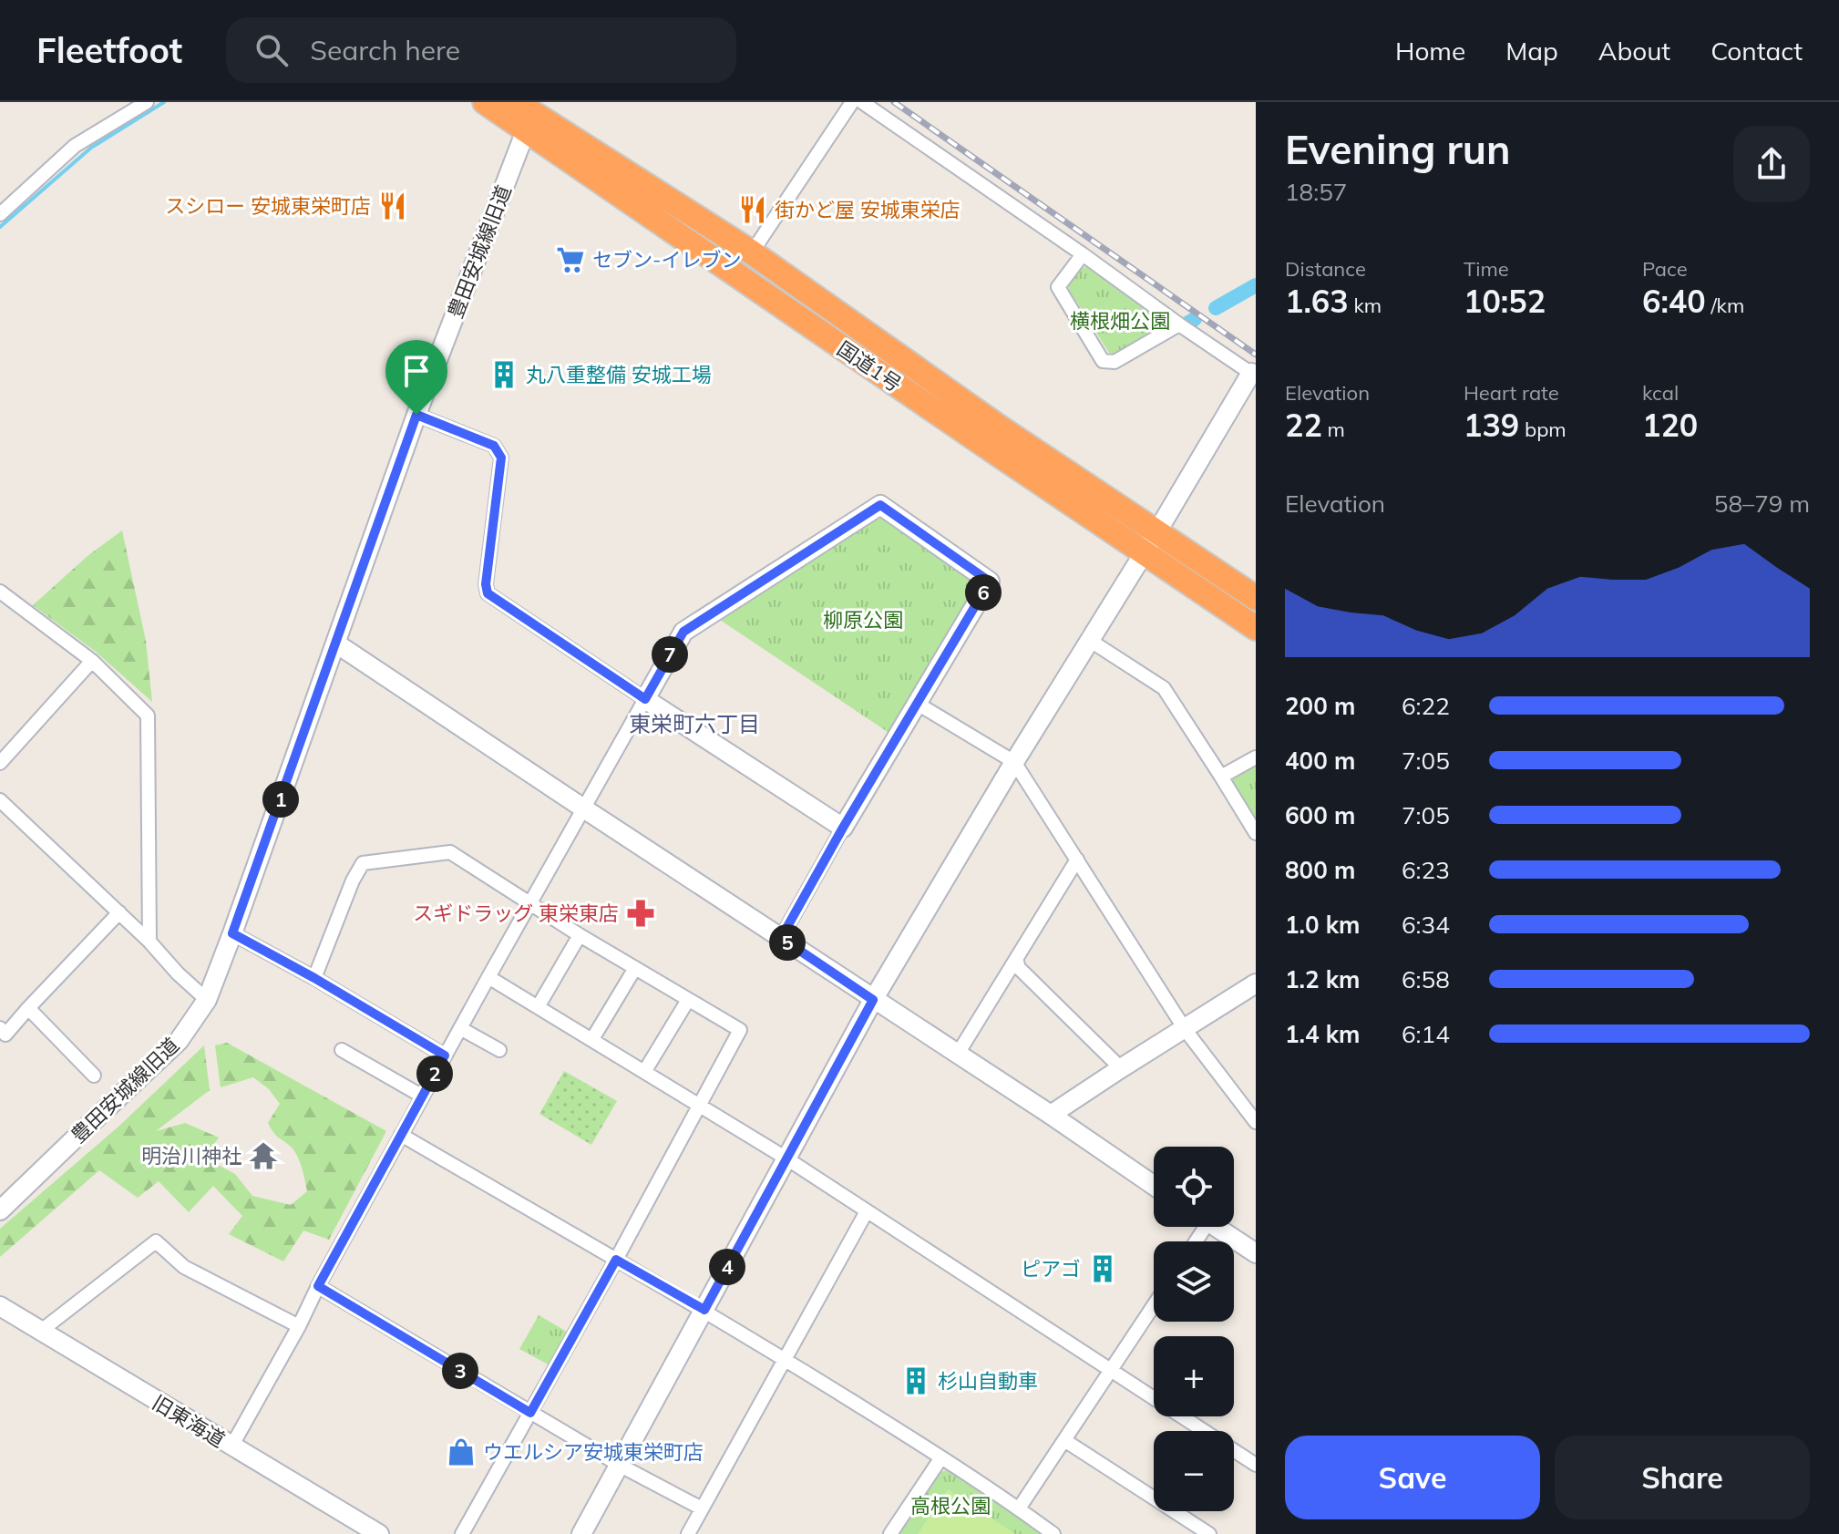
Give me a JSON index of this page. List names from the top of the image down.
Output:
{
  "streets": {
    "highway": ["国道1号"],
    "street": ["豊田安城線旧道", "旧東海道"]
  },
  "crossings": [
    ["豊田安城線旧道", "国道1号"]
  ],
  "districts": ["東栄町六丁目"],
  "parks": ["横根畑公園", "柳原公園", "高根公園"],
  "places": {
    "restaurant": ["スシロー 安城東栄町店", "街かど屋 安城東栄店"],
    "supermarket": ["セブン-イレブン"],
    "building": ["丸八重整備 安城工場", "ピアゴ", "杉山自動車"],
    "pharmacy": ["スギドラッグ 東栄東店"],
    "temple": ["明治川神社"],
    "shop": ["ウエルシア安城東栄町店"]
  },
  "page": {
    "header": "Fleetfoot",
    "search": "Search here",
    "nav": [
      "Home",
      "Map",
      "About",
      "Contact"
    ],
    "heading": ["Evening run", "18:57"],
    "stats": [
      ["Distance", "1.63 km"],
      ["Time", "10:52"],
      ["Pace", "6:40 /km"],
      ["Elevation", "22 m"],
      ["Heart rate", "139 bpm"],
      ["kcal", "120"]
    ],
    "chart": ["Elevation", "58–79 m"],
    "pins": [
      "6",
      "7",
      "1",
      "5",
      "2",
      "4",
      "3"
    ],
    "list": [
      {
        "name": "200 m",
        "note": "6:22"
      },
      {
        "name": "400 m",
        "note": "7:05"
      },
      {
        "name": "600 m",
        "note": "7:05"
      },
      {
        "name": "800 m",
        "note": "6:23"
      },
      {
        "name": "1.0 km",
        "note": "6:34"
      },
      {
        "name": "1.2 km",
        "note": "6:58"
      },
      {
        "name": "1.4 km",
        "note": "6:14"
      }
    ],
    "map_buttons": ["+", "−"],
    "buttons": ["Save", "Share"]
  }
}
